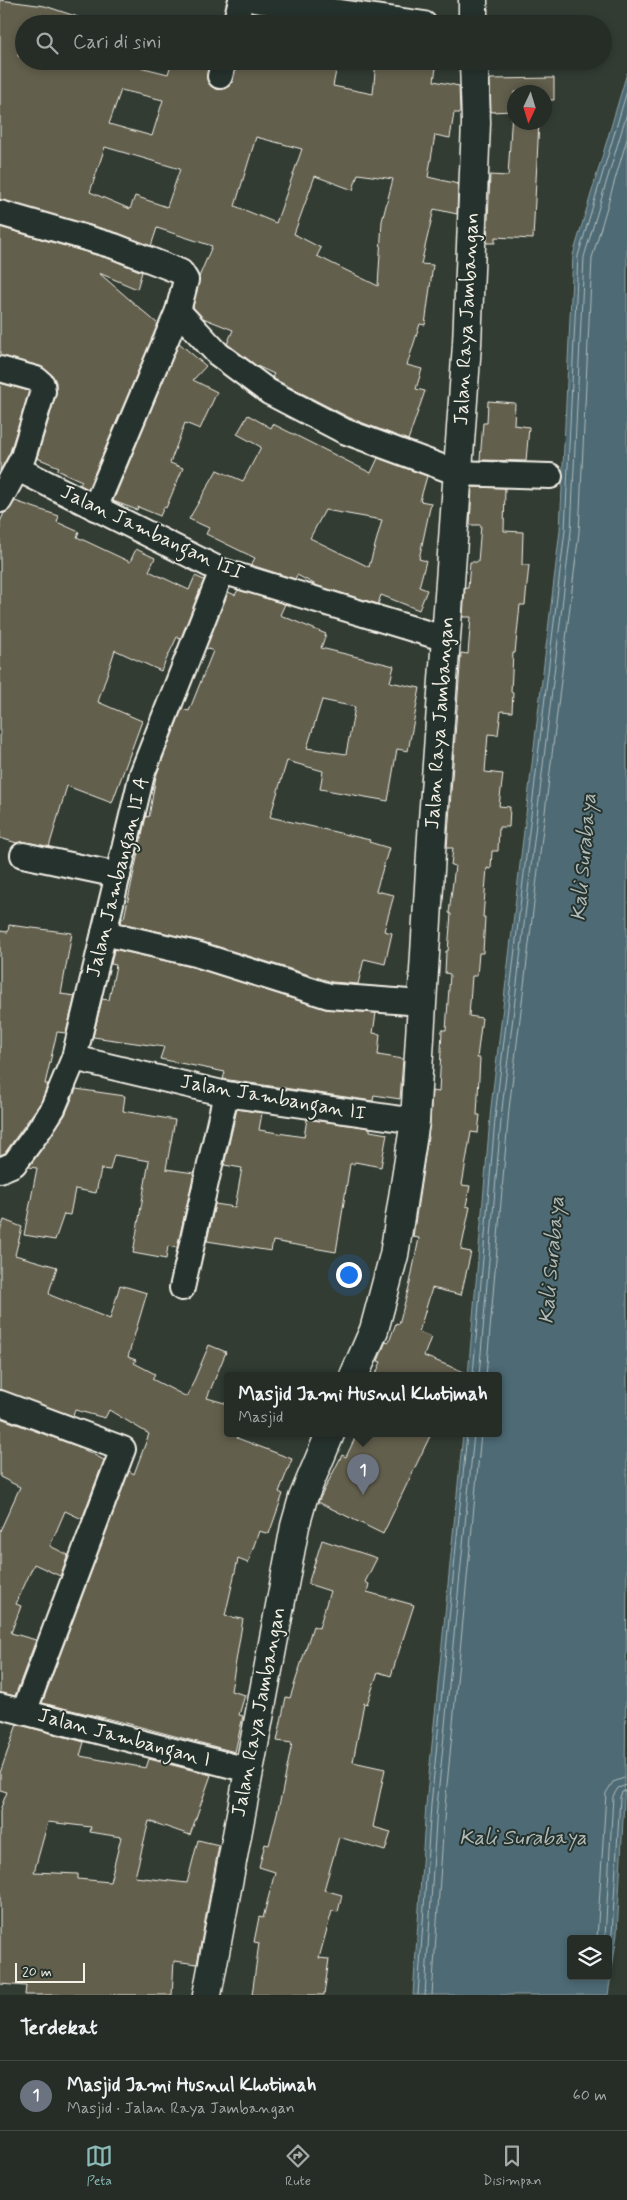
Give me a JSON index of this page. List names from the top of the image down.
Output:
{
  "streets": {
    "main road": ["Jalan Raya Jambangan"],
    "street": [
      "Jalan Jambangan III",
      "Jalan Jambangan II A",
      "Jalan Jambangan II",
      "Jalan Jambangan I"
    ]
  },
  "crossings": [
    ["Jalan Raya Jambangan", "Jalan Jambangan III"],
    ["Jalan Raya Jambangan", "Jalan Jambangan II"],
    ["Jalan Raya Jambangan", "Jalan Jambangan I"],
    ["Jalan Jambangan III", "Jalan Jambangan II A"],
    ["Jalan Jambangan II A", "Jalan Jambangan II"]
  ],
  "water": ["Kali Surabaya"],
  "scale_bar": "20 m",
  "north": "bottom",
  "page": {
    "search": "Cari di sini",
    "popup": ["Masjid Jami Husnul Khotimah", "Masjid"],
    "pins": "1",
    "scale": "20 m",
    "heading": "Terdekat",
    "list": [
      {
        "mark": "1",
        "name": "Masjid Jami Husnul Khotimah",
        "note": "Masjid · Jalan Raya Jambangan",
        "value": "60 m"
      }
    ],
    "nav": ["Peta", "Rute", "Disimpan"]
  }
}
